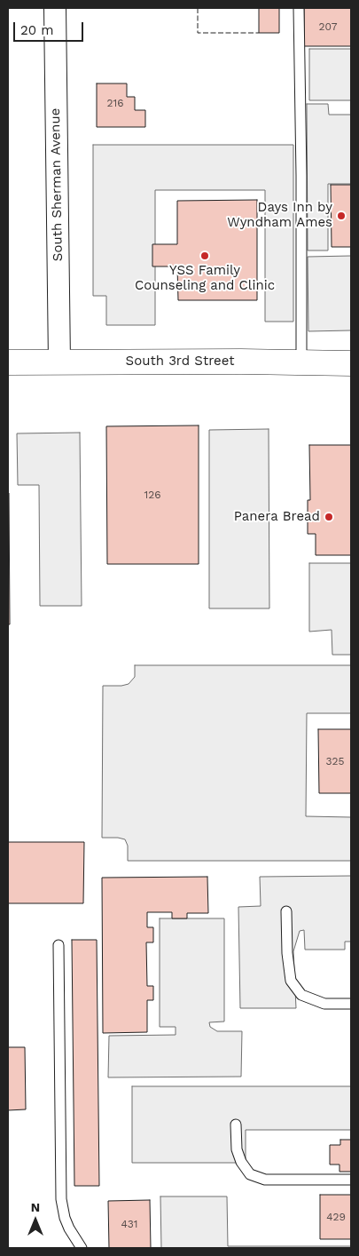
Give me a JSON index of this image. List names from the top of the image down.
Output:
{
  "streets": {
    "main road": ["South 3rd Street"],
    "street": ["South Sherman Avenue"]
  },
  "crossings": [
    ["South Sherman Avenue", "South 3rd Street"]
  ],
  "places": ["Days Inn by Wyndham Ames", "YSS Family Counseling and Clinic", "Panera Bread"],
  "house_numbers": [
    "207",
    "216",
    "126",
    "325",
    "429",
    "431"
  ],
  "scale_bar": "20 m",
  "north": "top"
}
